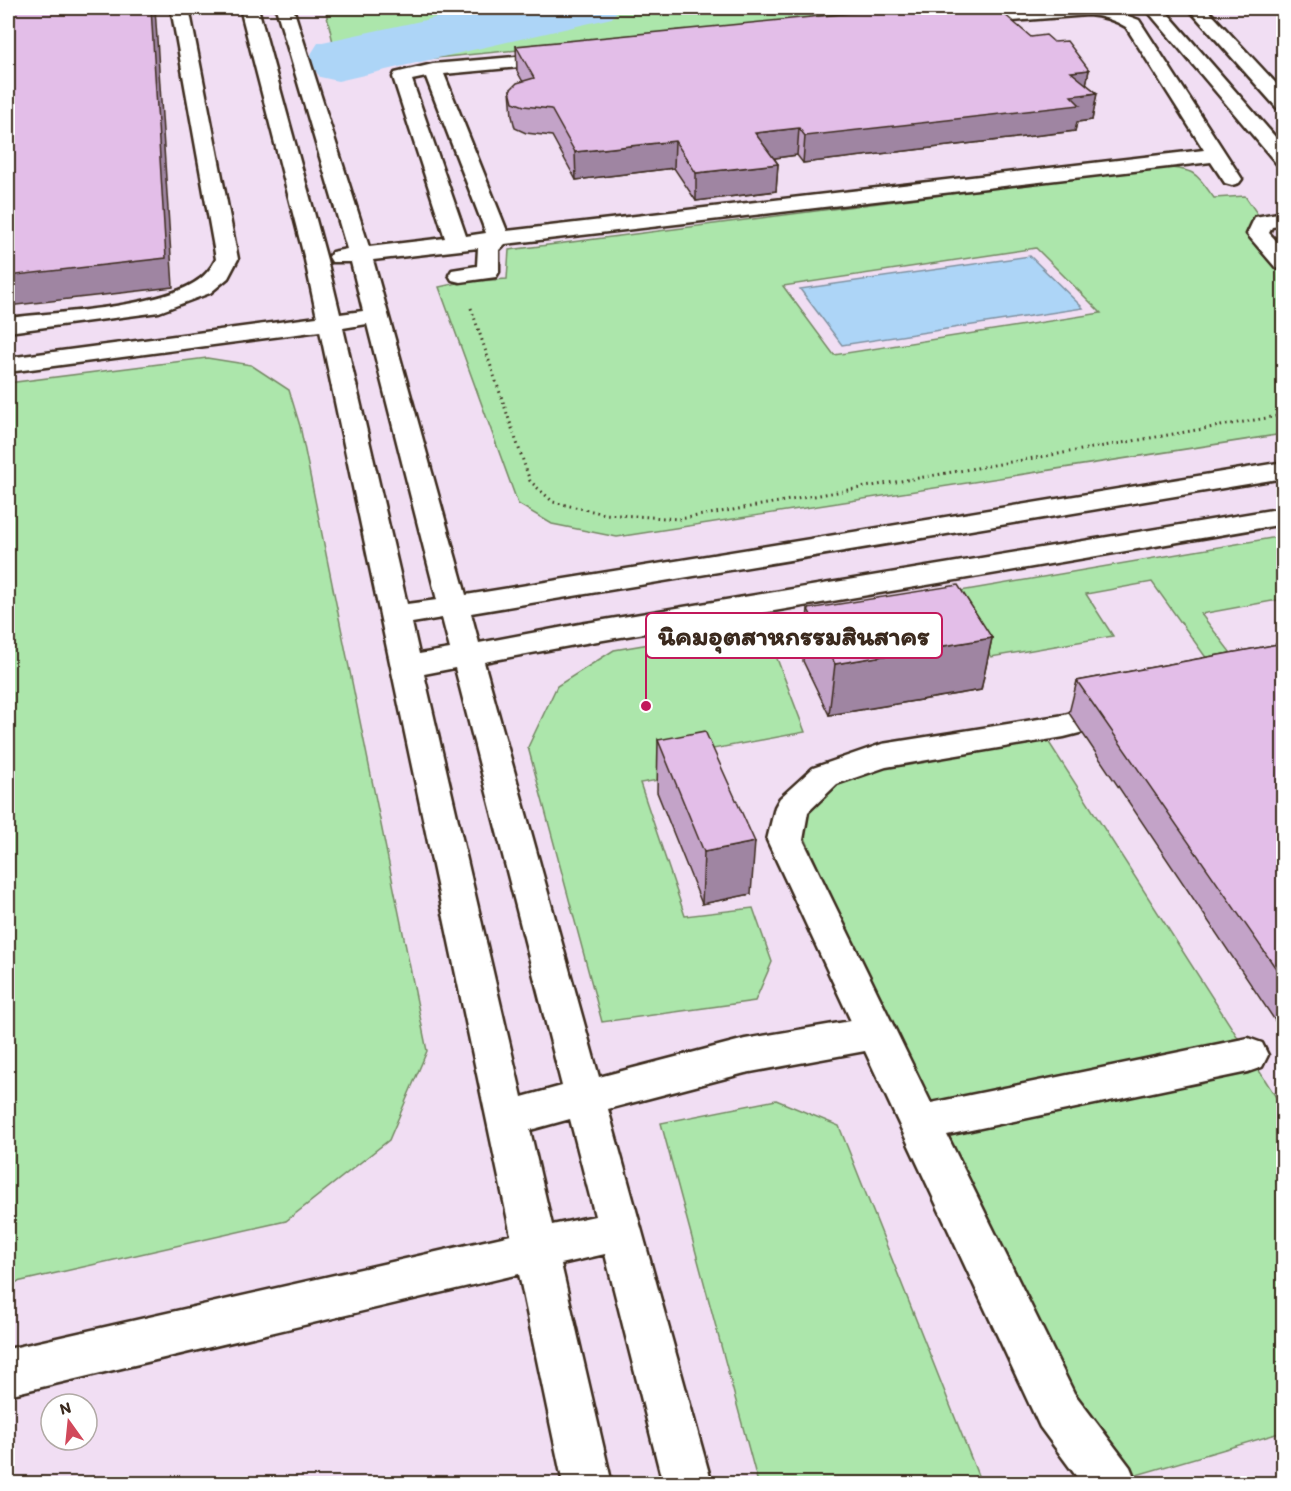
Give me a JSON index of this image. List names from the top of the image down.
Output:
{
  "places": ["นิคมอุตสาหกรรมสินสาคร"],
  "north": "top"
}
